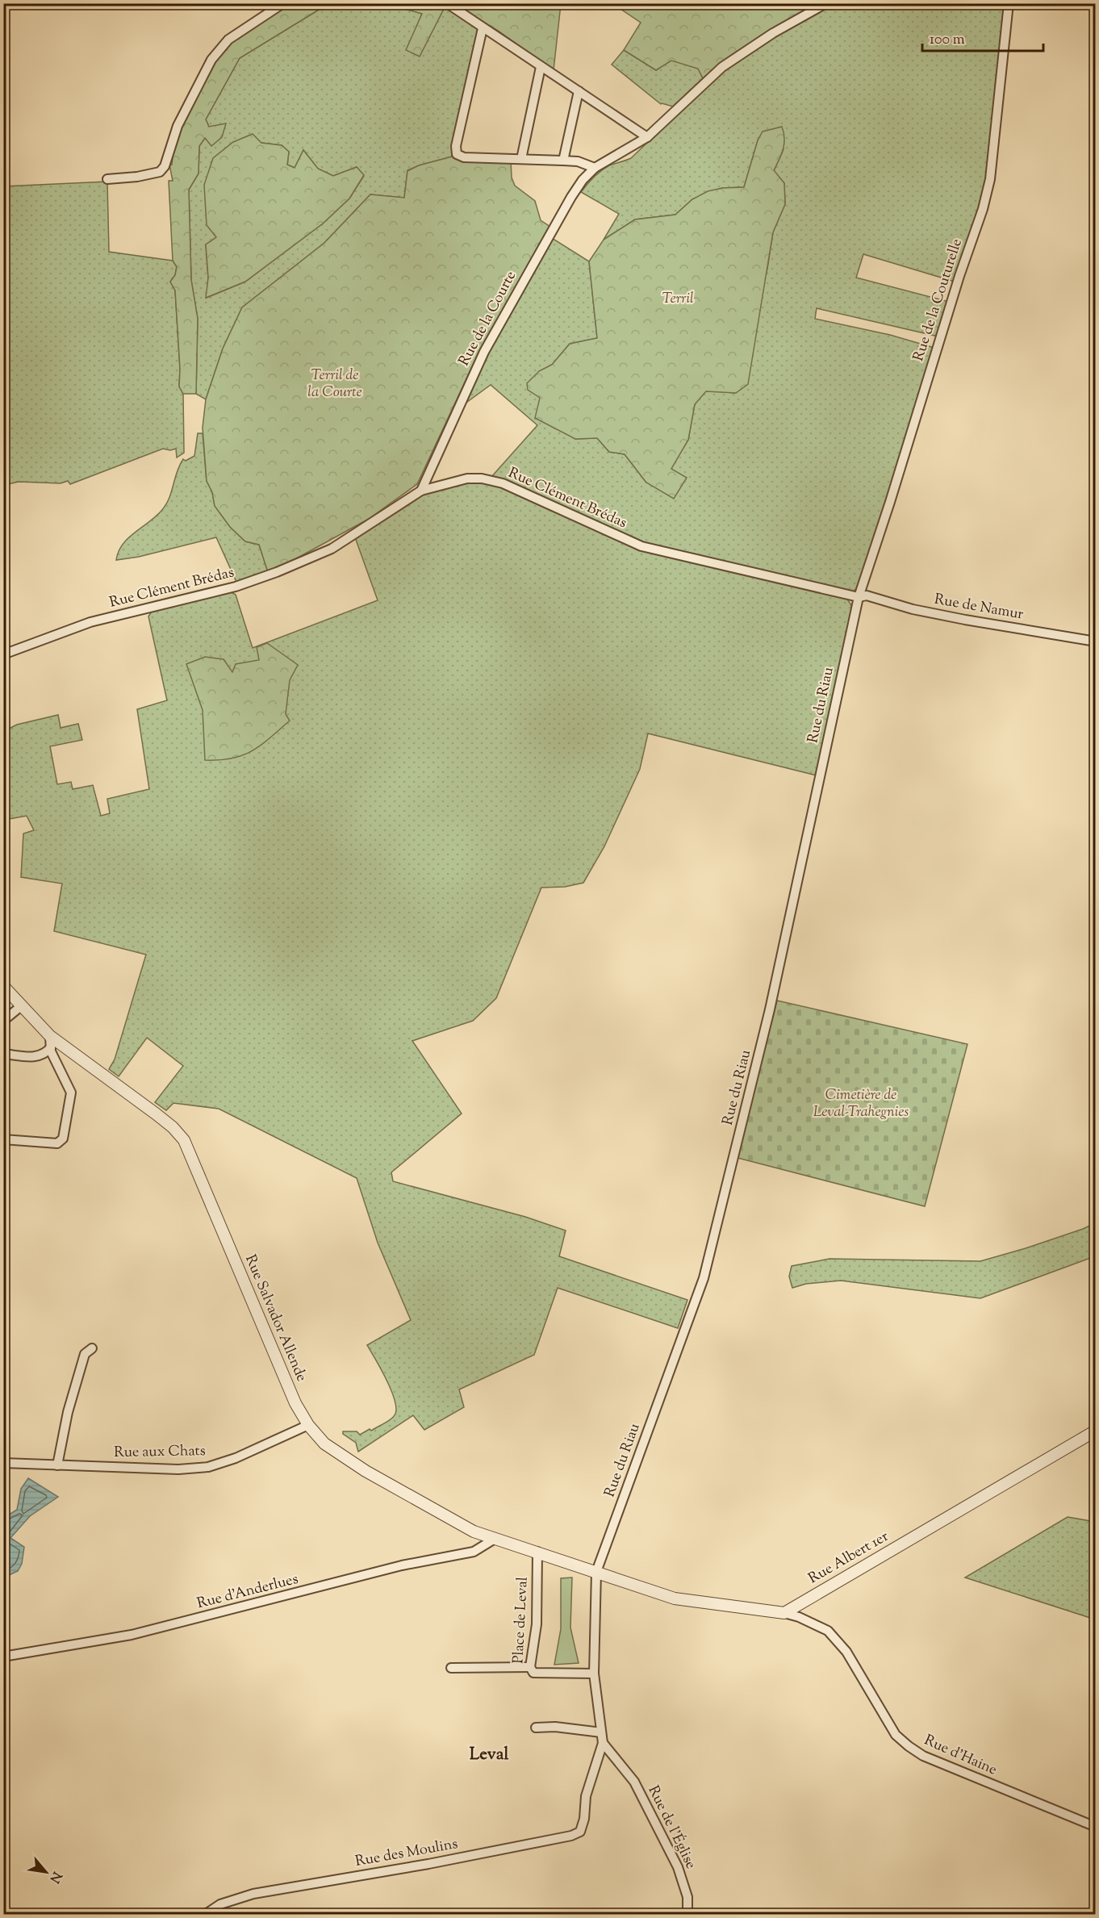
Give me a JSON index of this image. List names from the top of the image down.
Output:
{
  "streets": {
    "street": [
      "Rue de la Couturelle",
      "Rue de la Courte",
      "Rue Clément Brédas",
      "Rue de Namur",
      "Rue du Riau",
      "Rue Salvador Allende",
      "Rue aux Chats",
      "Rue Albert 1er",
      "Rue d'Anderlues",
      "Place de Leval",
      "Rue d'Haine",
      "Rue de l'Église",
      "Rue des Moulins"
    ]
  },
  "crossings": [
    ["Rue de la Couturelle", "Rue Clément Brédas"],
    ["Rue de la Couturelle", "Rue de Namur"],
    ["Rue de la Couturelle", "Rue du Riau"],
    ["Rue de la Courte", "Rue Clément Brédas"],
    ["Rue Clément Brédas", "Rue de Namur"],
    ["Rue Clément Brédas", "Rue du Riau"],
    ["Rue de Namur", "Rue du Riau"],
    ["Rue du Riau", "Rue Salvador Allende"],
    ["Rue Salvador Allende", "Rue aux Chats"],
    ["Rue Salvador Allende", "Rue d'Anderlues"],
    ["Rue Salvador Allende", "Place de Leval"],
    ["Rue Albert 1er", "Rue d'Haine"],
    ["Rue de l'Église", "Rue des Moulins"]
  ],
  "districts": ["Leval"],
  "parks": ["Terril", "Terril de la Courte", "Cimetière de Leval-Trahegnies"],
  "scale_bar": "100 m",
  "north": "bottom right"
}
